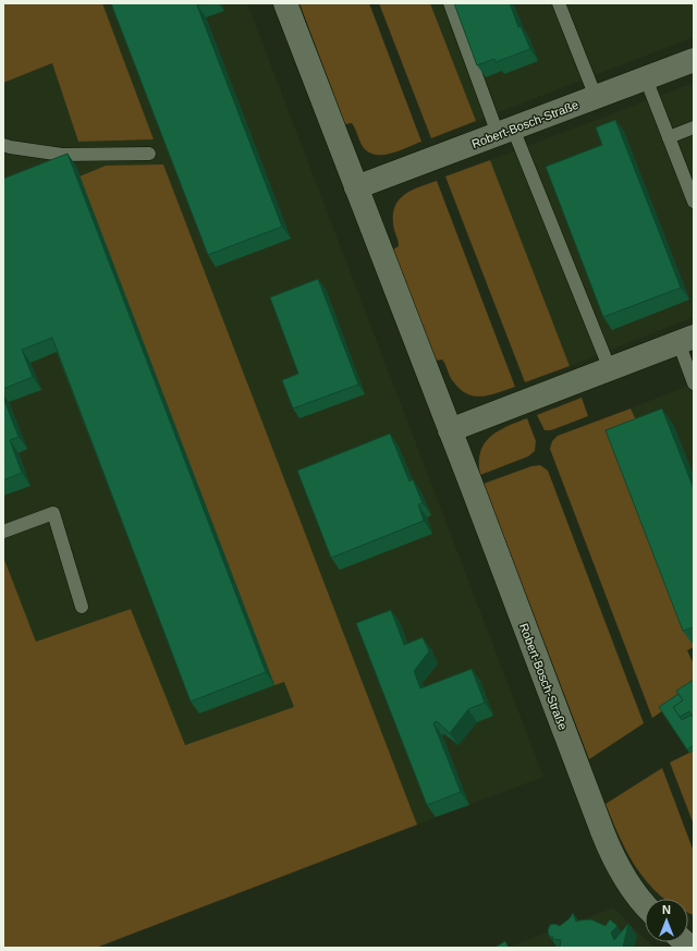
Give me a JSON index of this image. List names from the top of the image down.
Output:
{
  "streets": {
    "street": ["Robert-Bosch-Straße"]
  },
  "north": "top"
}
